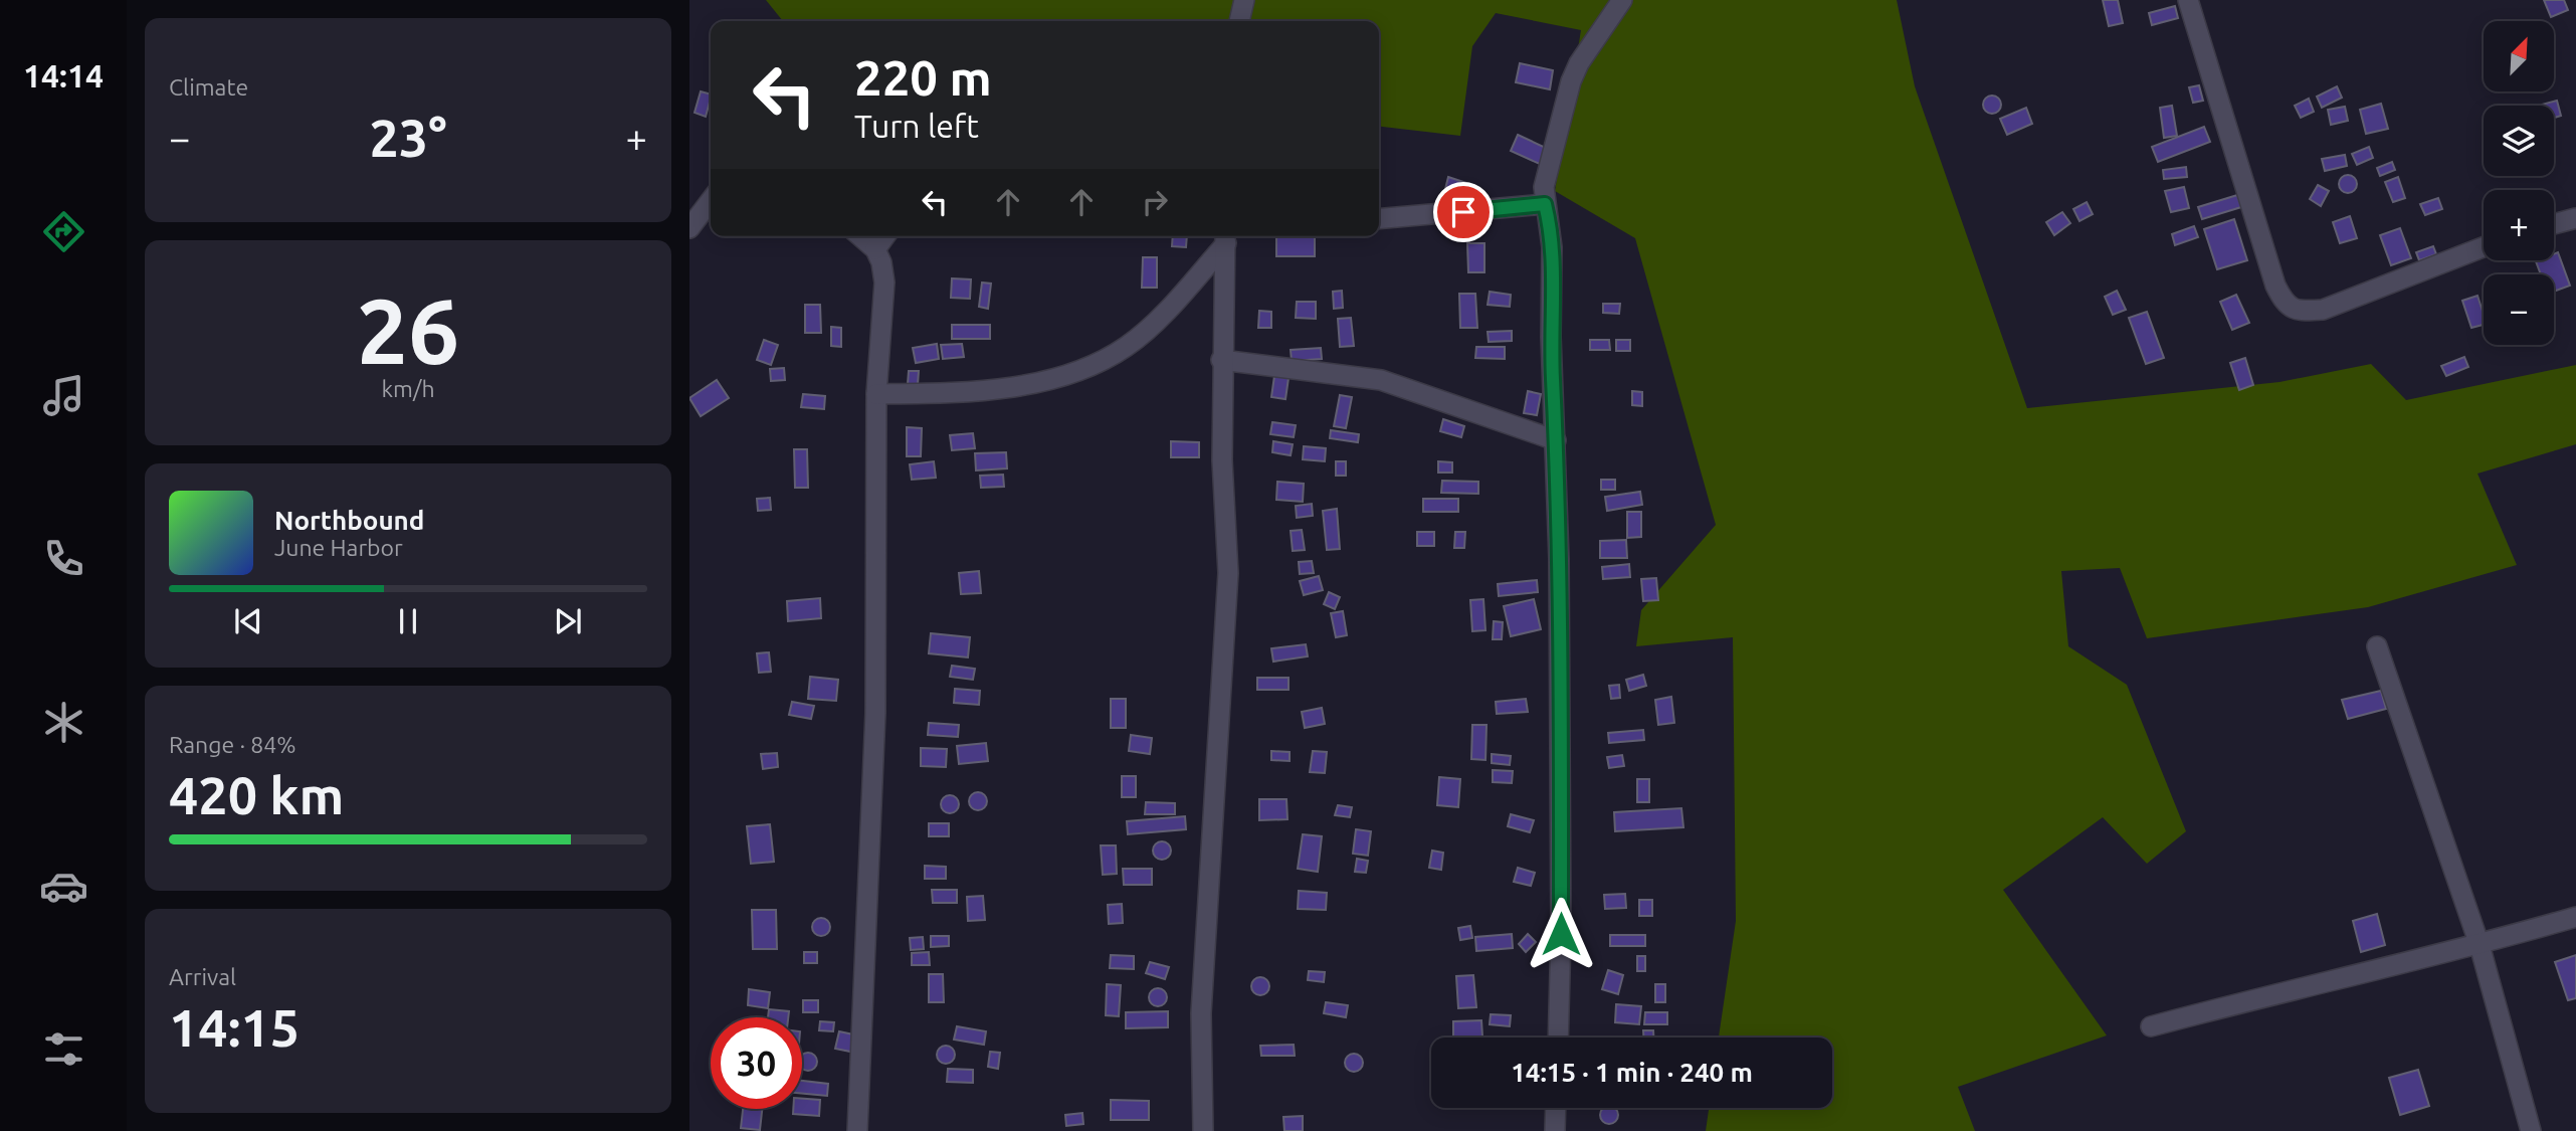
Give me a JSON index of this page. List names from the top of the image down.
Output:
{
  "north": "top right",
  "page": {
    "tabs": "14:14",
    "tile": [
      "Climate",
      ["26", "km/h"],
      ["Range · 84%", "420 km"],
      ["Arrival", "14:15"]
    ],
    "map_buttons": ["+", "−"],
    "turn": ["220 m", "Turn left"],
    "heat": ["−", "23°", "+"],
    "song": ["Northbound", "June Harbor"],
    "limit": "30",
    "trip": "14:15 · 1 min · 240 m"
  }
}
